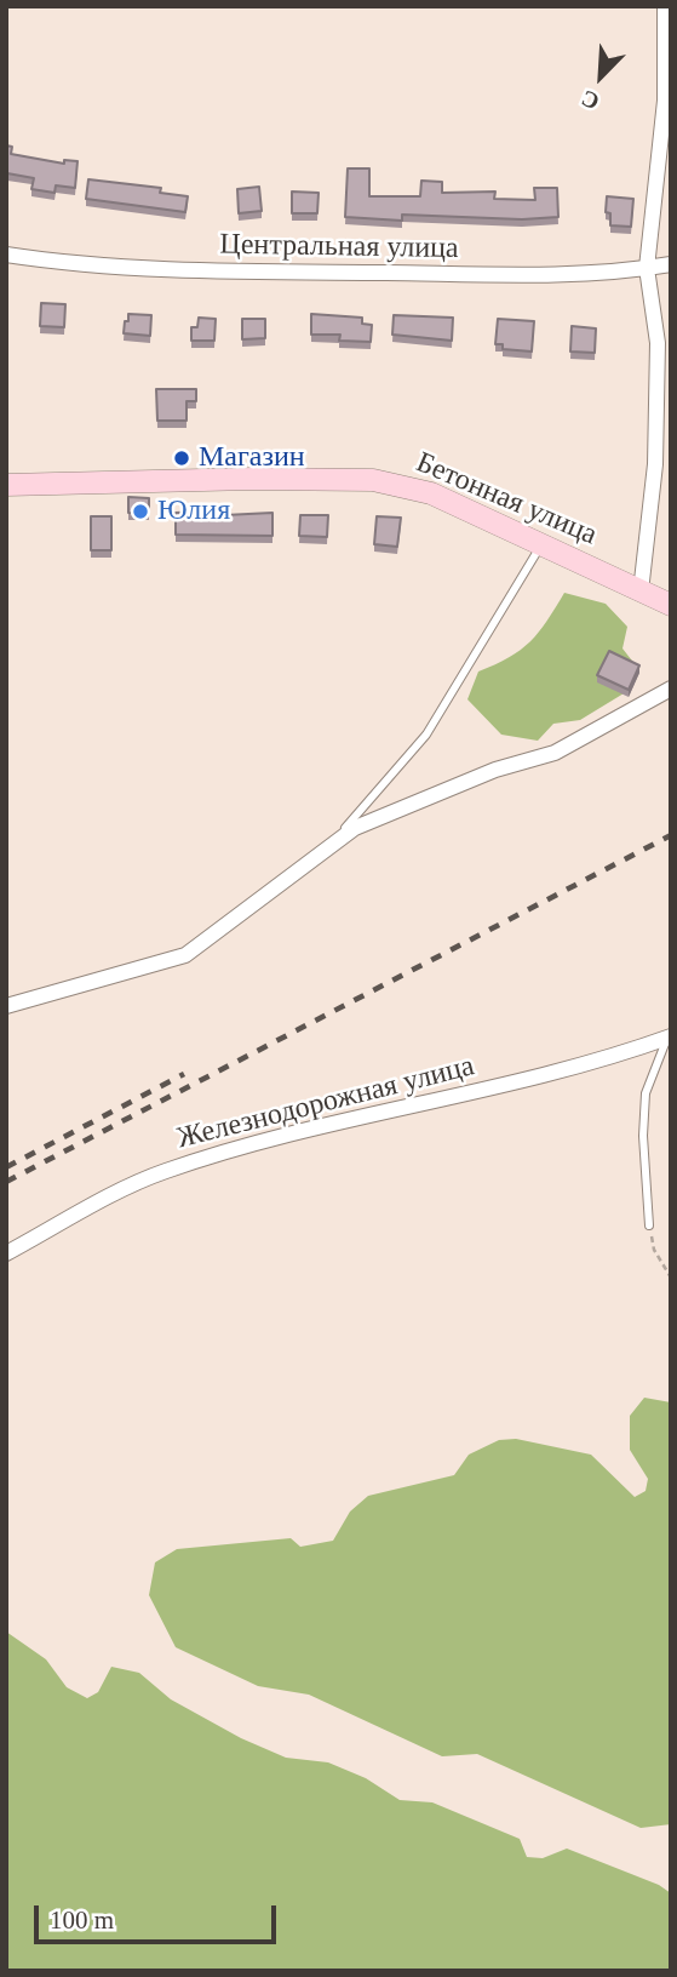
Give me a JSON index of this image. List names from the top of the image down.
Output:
{
  "streets": {
    "main road": ["Бетонная улица"],
    "street": ["Центральная улица", "Железнодорожная улица"]
  },
  "places": ["Магазин", "Юлия"],
  "scale_bar": "100 m",
  "north": "bottom left"
}
